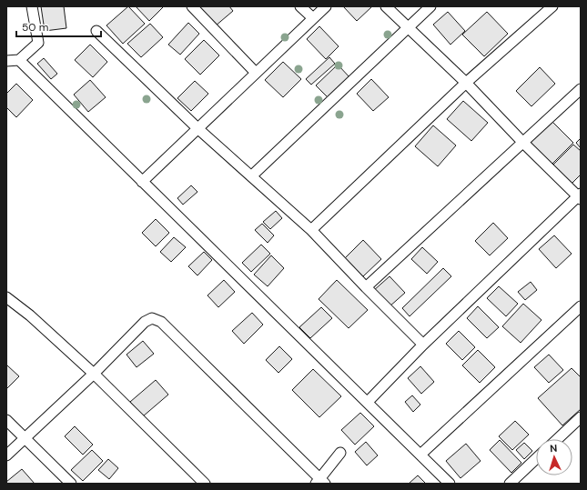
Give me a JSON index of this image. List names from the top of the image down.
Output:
{
  "scale_bar": "50 m",
  "north": "top"
}
